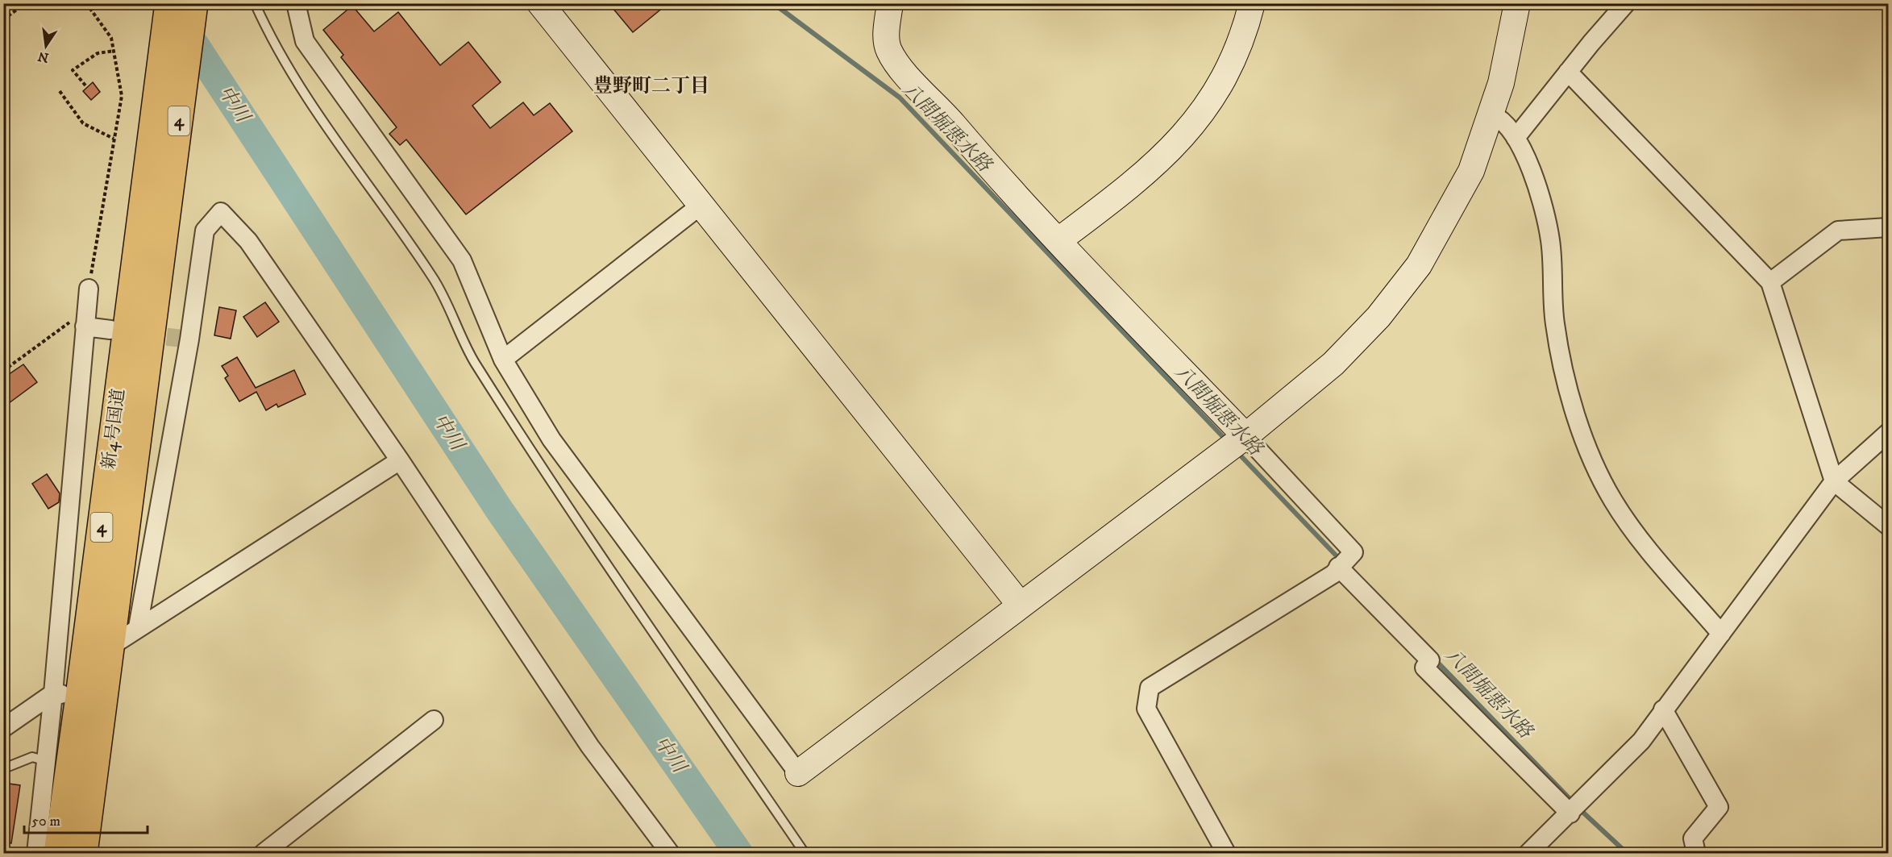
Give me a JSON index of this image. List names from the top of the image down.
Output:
{
  "streets": {
    "highway": ["4", "新4号国道"]
  },
  "districts": ["豊野町二丁目"],
  "water": ["中川", "八間堀悪水路"],
  "scale_bar": "50 m",
  "north": "bottom"
}
